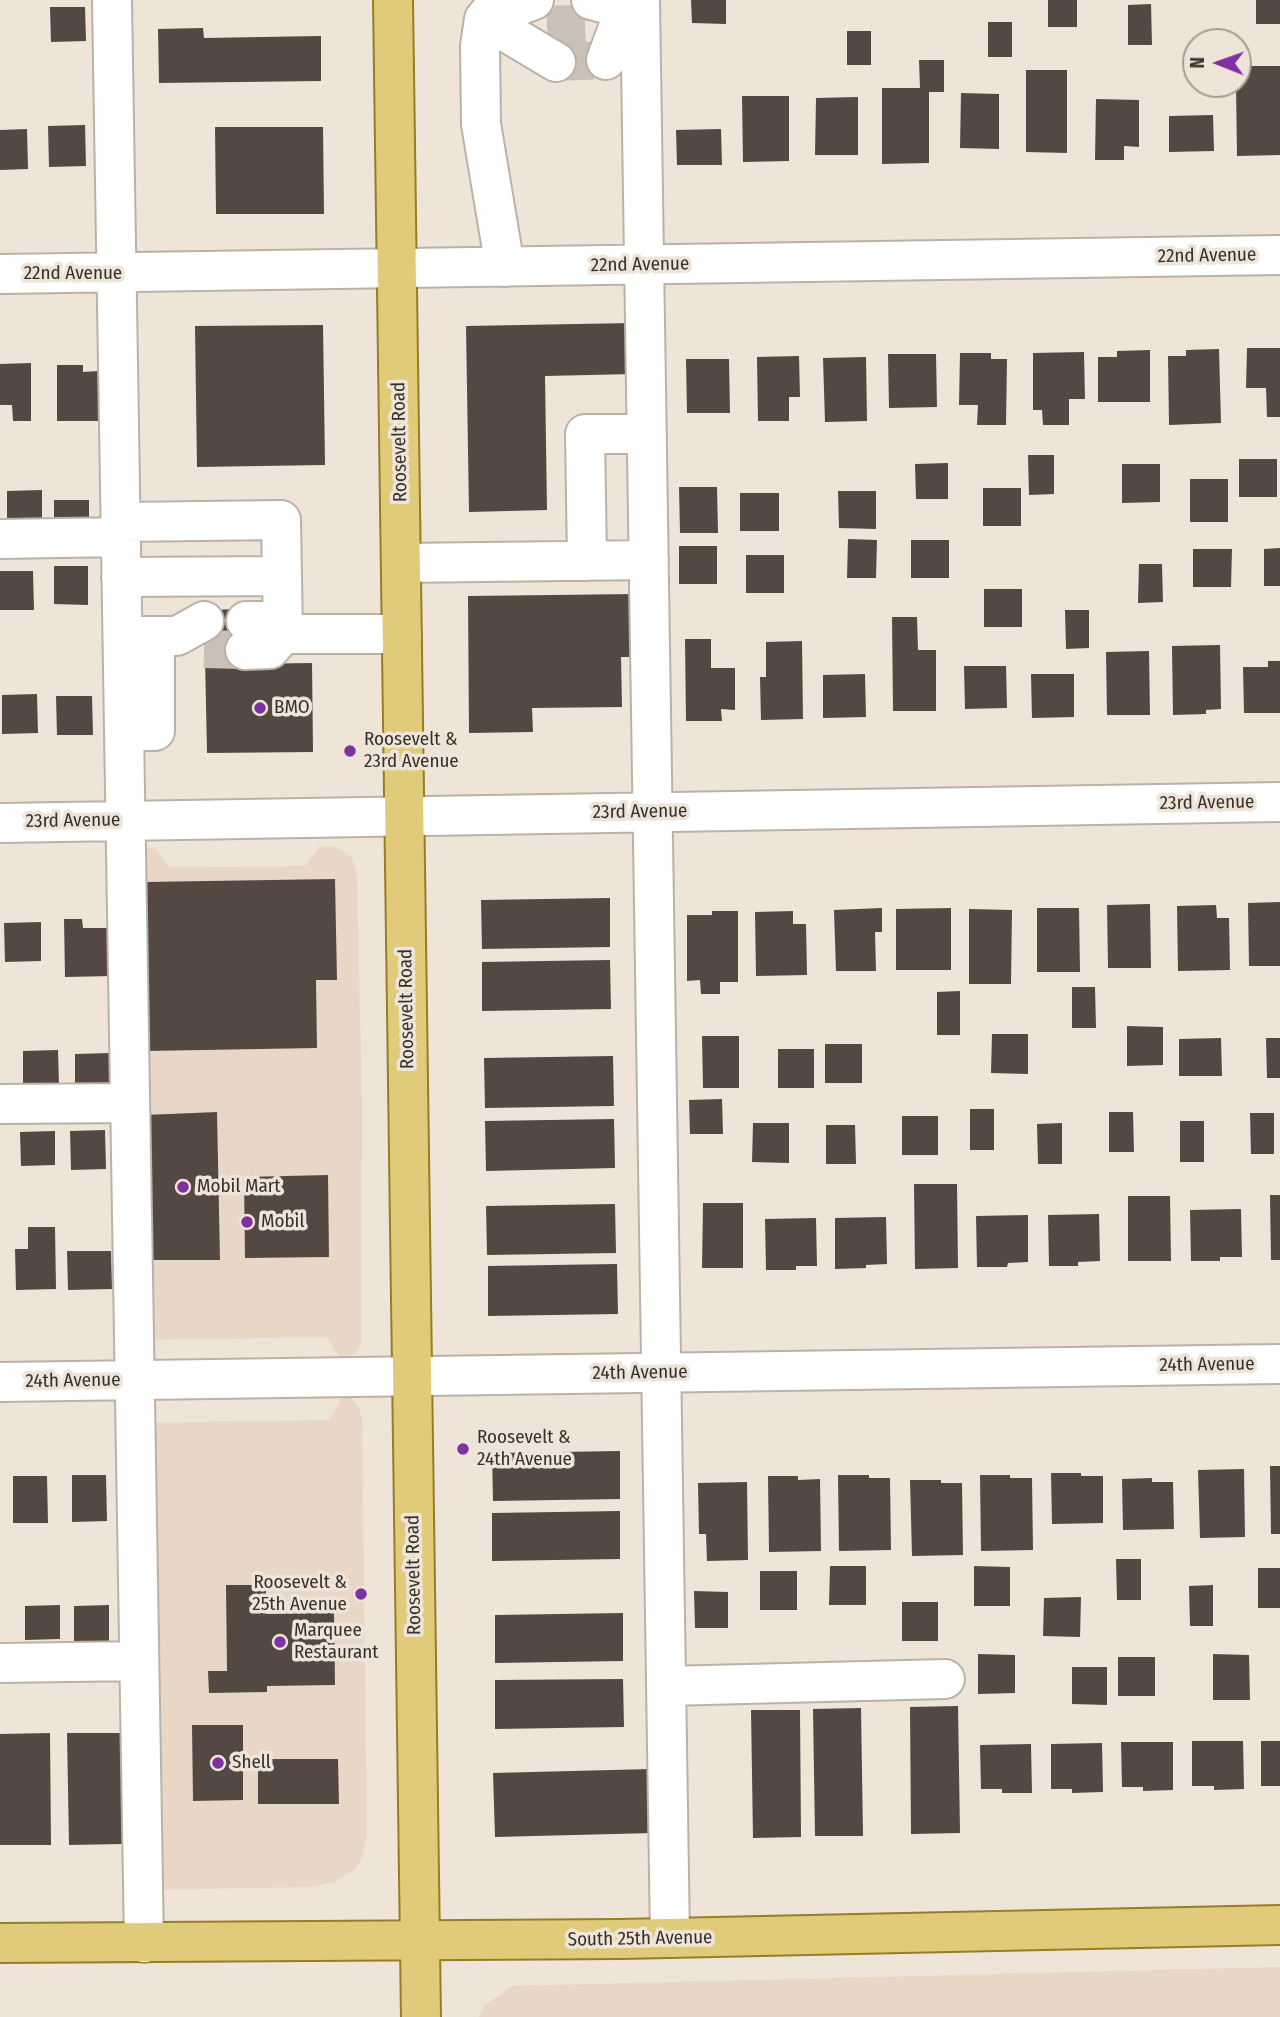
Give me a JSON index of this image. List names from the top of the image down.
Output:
{
  "streets": {
    "main road": ["Roosevelt Road", "South 25th Avenue"],
    "street": ["22nd Avenue", "23rd Avenue", "24th Avenue"]
  },
  "crossings": [
    ["22nd Avenue", "Roosevelt Road"],
    ["Roosevelt Road", "23rd Avenue"],
    ["Roosevelt Road", "24th Avenue"],
    ["Roosevelt Road", "South 25th Avenue"]
  ],
  "places": [
    "BMO",
    "Roosevelt & 23rd Avenue",
    "Mobil Mart",
    "Mobil",
    "Roosevelt & 24th Avenue",
    "Roosevelt & 25th Avenue",
    "Marquee Restaurant",
    "Shell"
  ],
  "north": "left"
}
